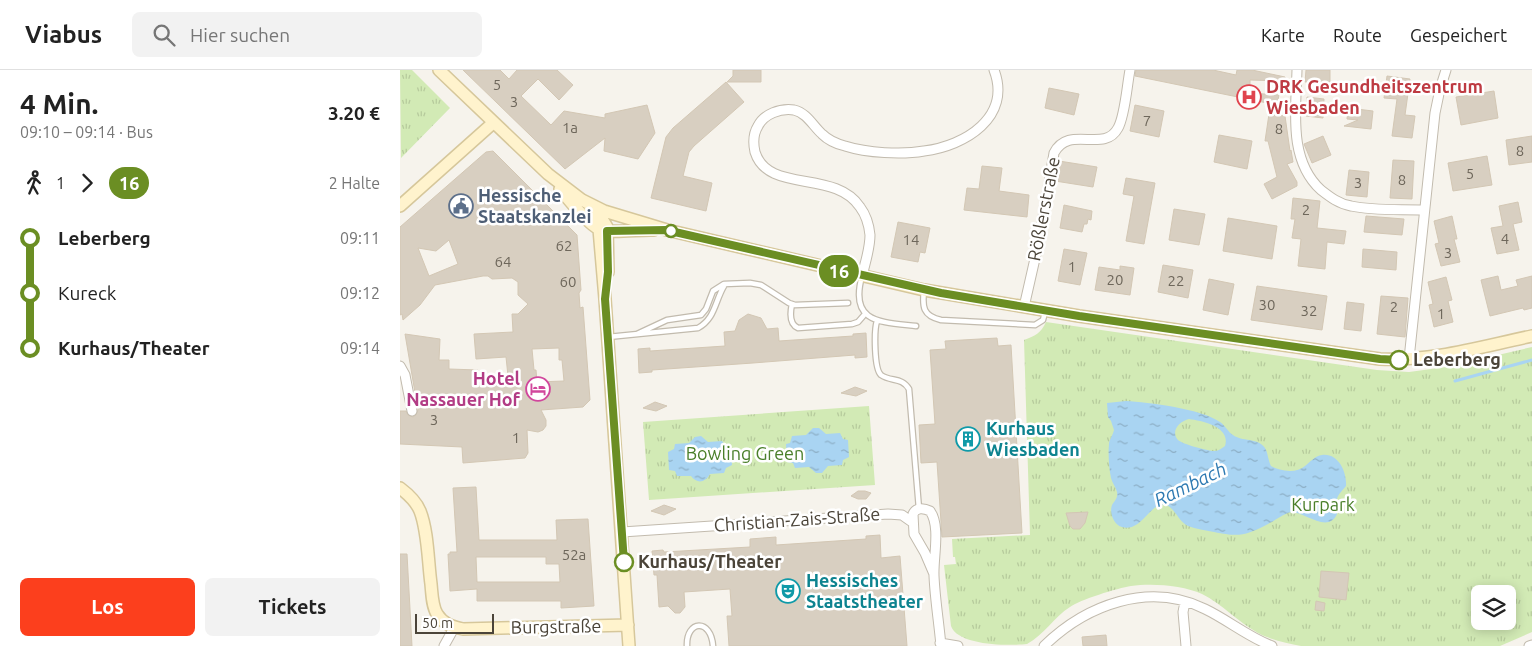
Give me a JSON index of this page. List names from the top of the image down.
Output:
{
  "streets": {
    "main road": ["Burgstraße"],
    "street": ["Rößlerstraße", "Christian-Zais-Straße"]
  },
  "water": ["Rambach"],
  "parks": ["Bowling Green", "Kurpark"],
  "places": {
    "hospital": ["DRK Gesundheitszentrum Wiesbaden"],
    "public building": ["Hessische Staatskanzlei"],
    "other": ["Leberberg", "Kurhaus/Theater"],
    "hotel": ["Hotel Nassauer Hof"],
    "building": ["Kurhaus Wiesbaden"],
    "theatre": ["Hessisches Staatstheater"]
  },
  "lines": ["bus line 16"],
  "house_numbers": [
    "5",
    "3",
    "7",
    "1a",
    "8",
    "8",
    "5",
    "8",
    "3",
    "2",
    "4",
    "14",
    "62",
    "3",
    "64",
    "1",
    "20",
    "22",
    "60",
    "30",
    "2",
    "32",
    "1",
    "3",
    "1",
    "52a"
  ],
  "scale_bar": "50 m",
  "page": {
    "header": "Viabus",
    "search": "Hier suchen",
    "nav": ["Karte", "Route", "Gespeichert"],
    "heading": ["4 Min.", "09:10 – 09:14 · Bus", "3.20 €"],
    "on_map": "16",
    "legs": ["1", "16", "2 Halte"],
    "list": [
      {
        "name": "Leberberg",
        "value": "09:11"
      },
      {
        "name": "Kureck",
        "value": "09:12"
      },
      {
        "name": "Kurhaus/Theater",
        "value": "09:14"
      }
    ],
    "buttons": ["Los", "Tickets"],
    "scale": "50 m"
  }
}
